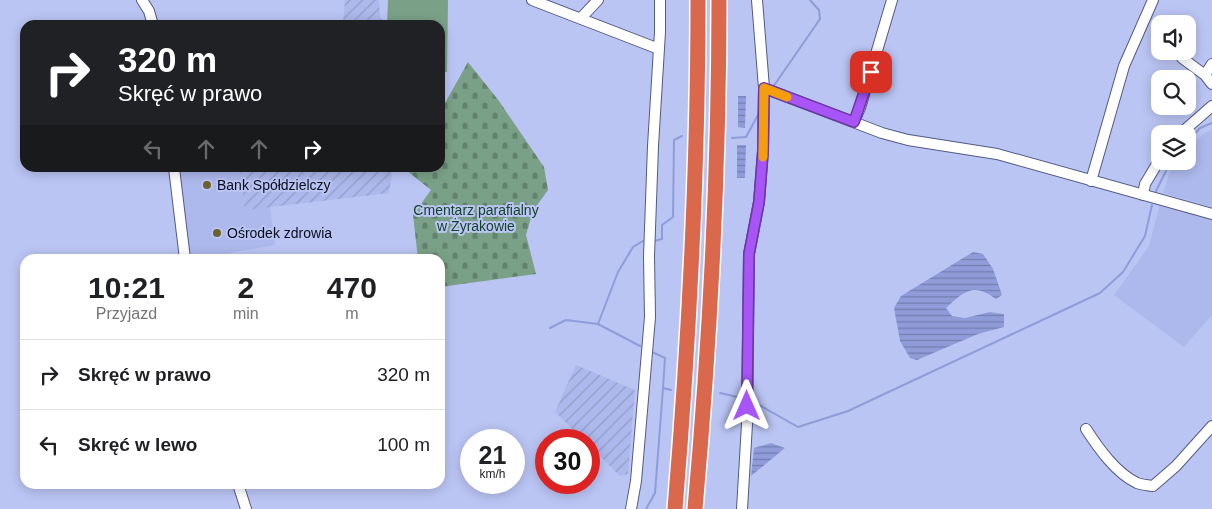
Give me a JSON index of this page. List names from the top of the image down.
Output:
{
  "parks": ["Cmentarz parafialny w Żyrakowie"],
  "places": ["Bank Spółdzielczy", "Ośrodek zdrowia"],
  "page": {
    "turn": ["320 m", "Skręć w prawo"],
    "eta": [
      "10:21",
      "Przyjazd",
      "2",
      "min",
      "470",
      "m"
    ],
    "list": [
      {
        "name": "Skręć w prawo",
        "value": "320 m"
      },
      {
        "name": "Skręć w lewo",
        "value": "100 m"
      }
    ],
    "speed": "21 km/h",
    "limit": "30"
  }
}
